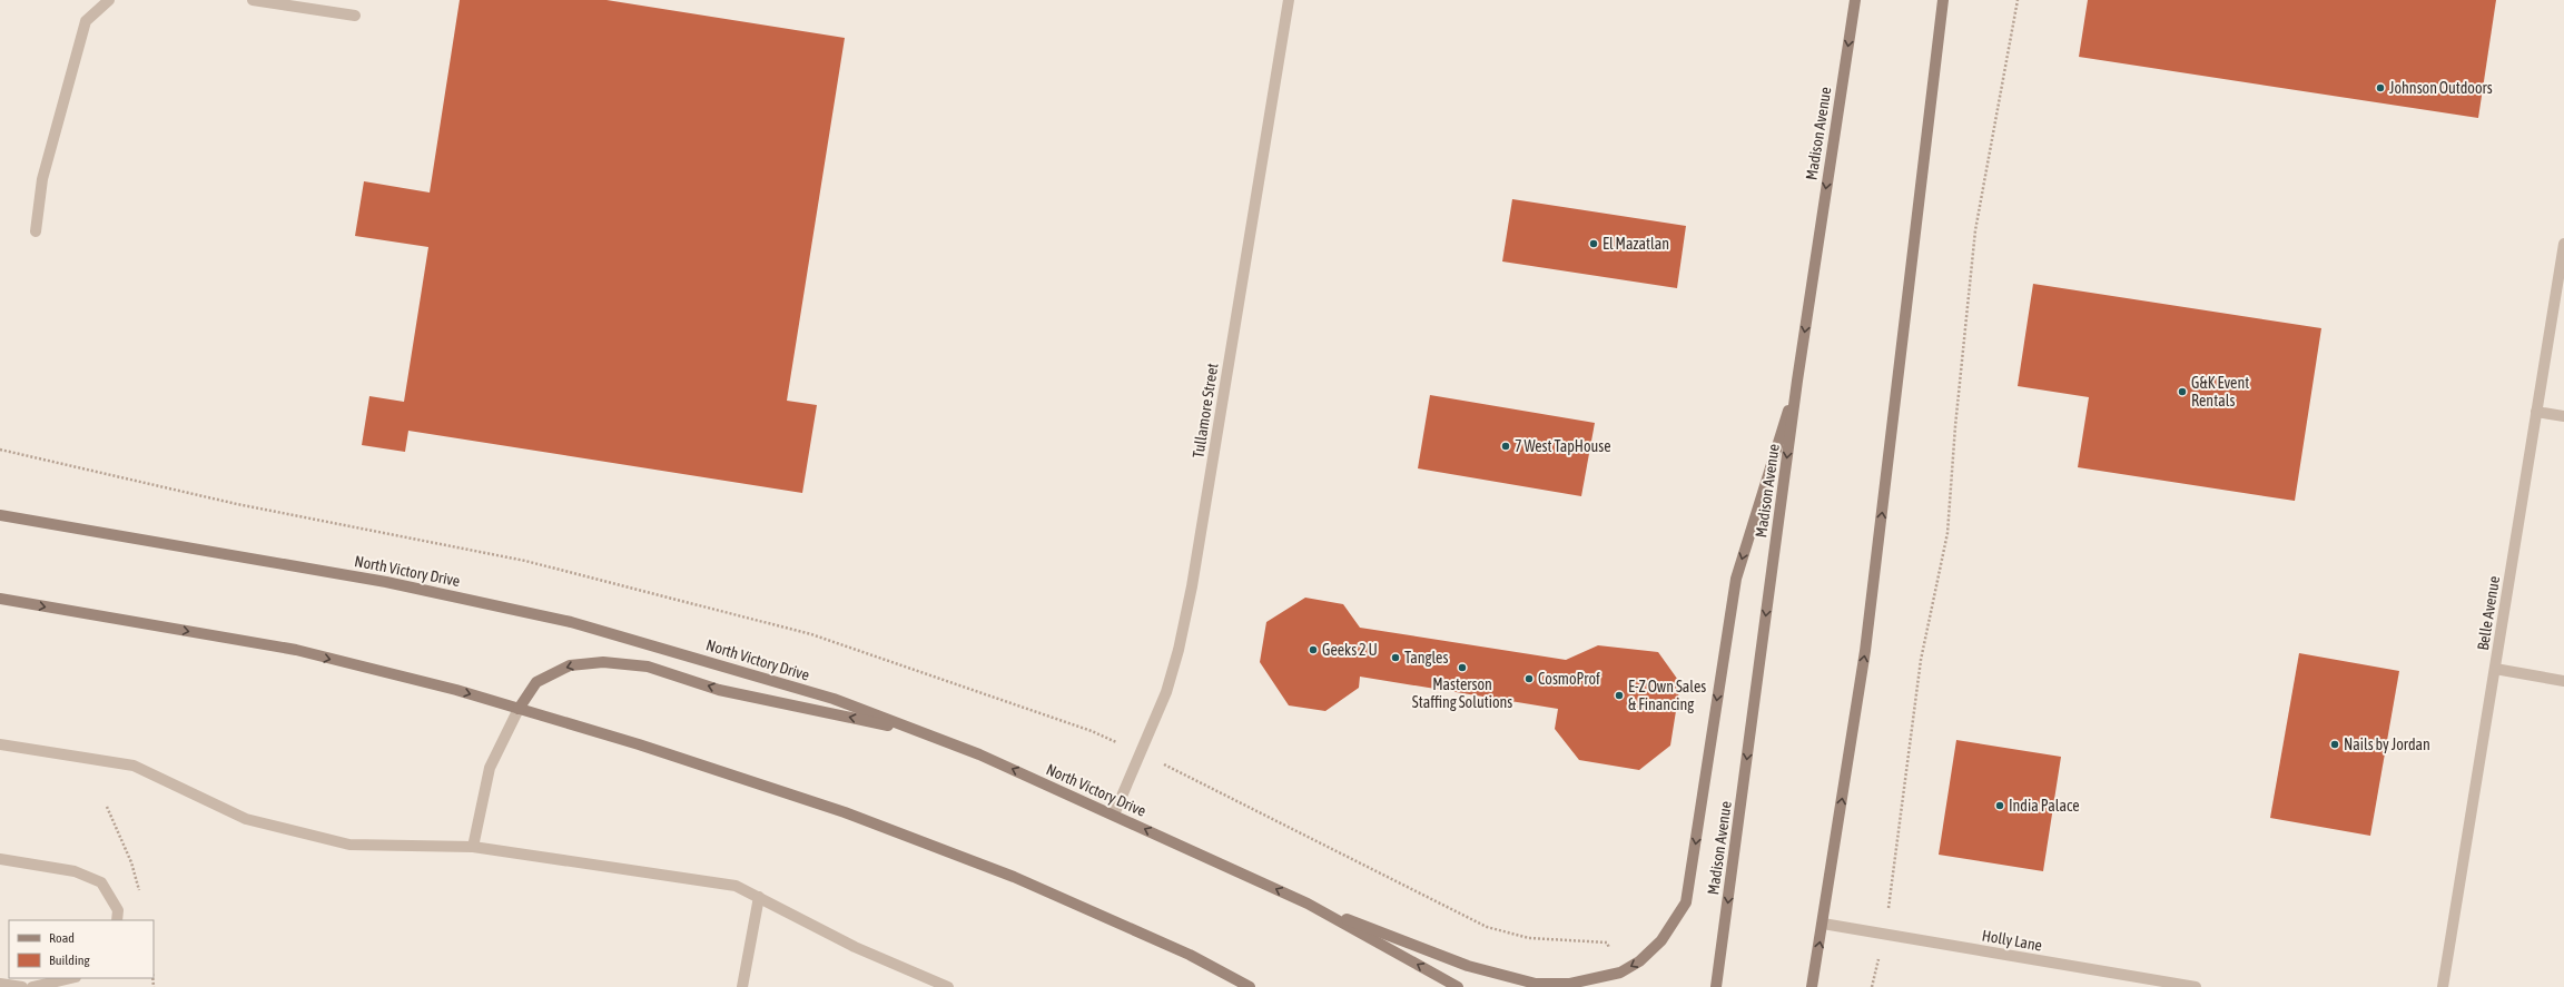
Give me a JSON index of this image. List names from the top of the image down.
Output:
{
  "streets": {
    "main road": ["Madison Avenue", "North Victory Drive"],
    "street": ["Tullamore Street", "Belle Avenue", "Holly Lane"]
  },
  "crossings": [
    ["Tullamore Street", "North Victory Drive"]
  ],
  "places": [
    "Johnson Outdoors",
    "El Mazatlan",
    "G&K Event Rentals",
    "7 West TapHouse",
    "Geeks 2 U",
    "Tangles",
    "Masterson Staffing Solutions",
    "CosmoProf",
    "E-Z Own Sales & Financing",
    "Nails by Jordan",
    "India Palace"
  ],
  "legend": ["Road", "Building"]
}
